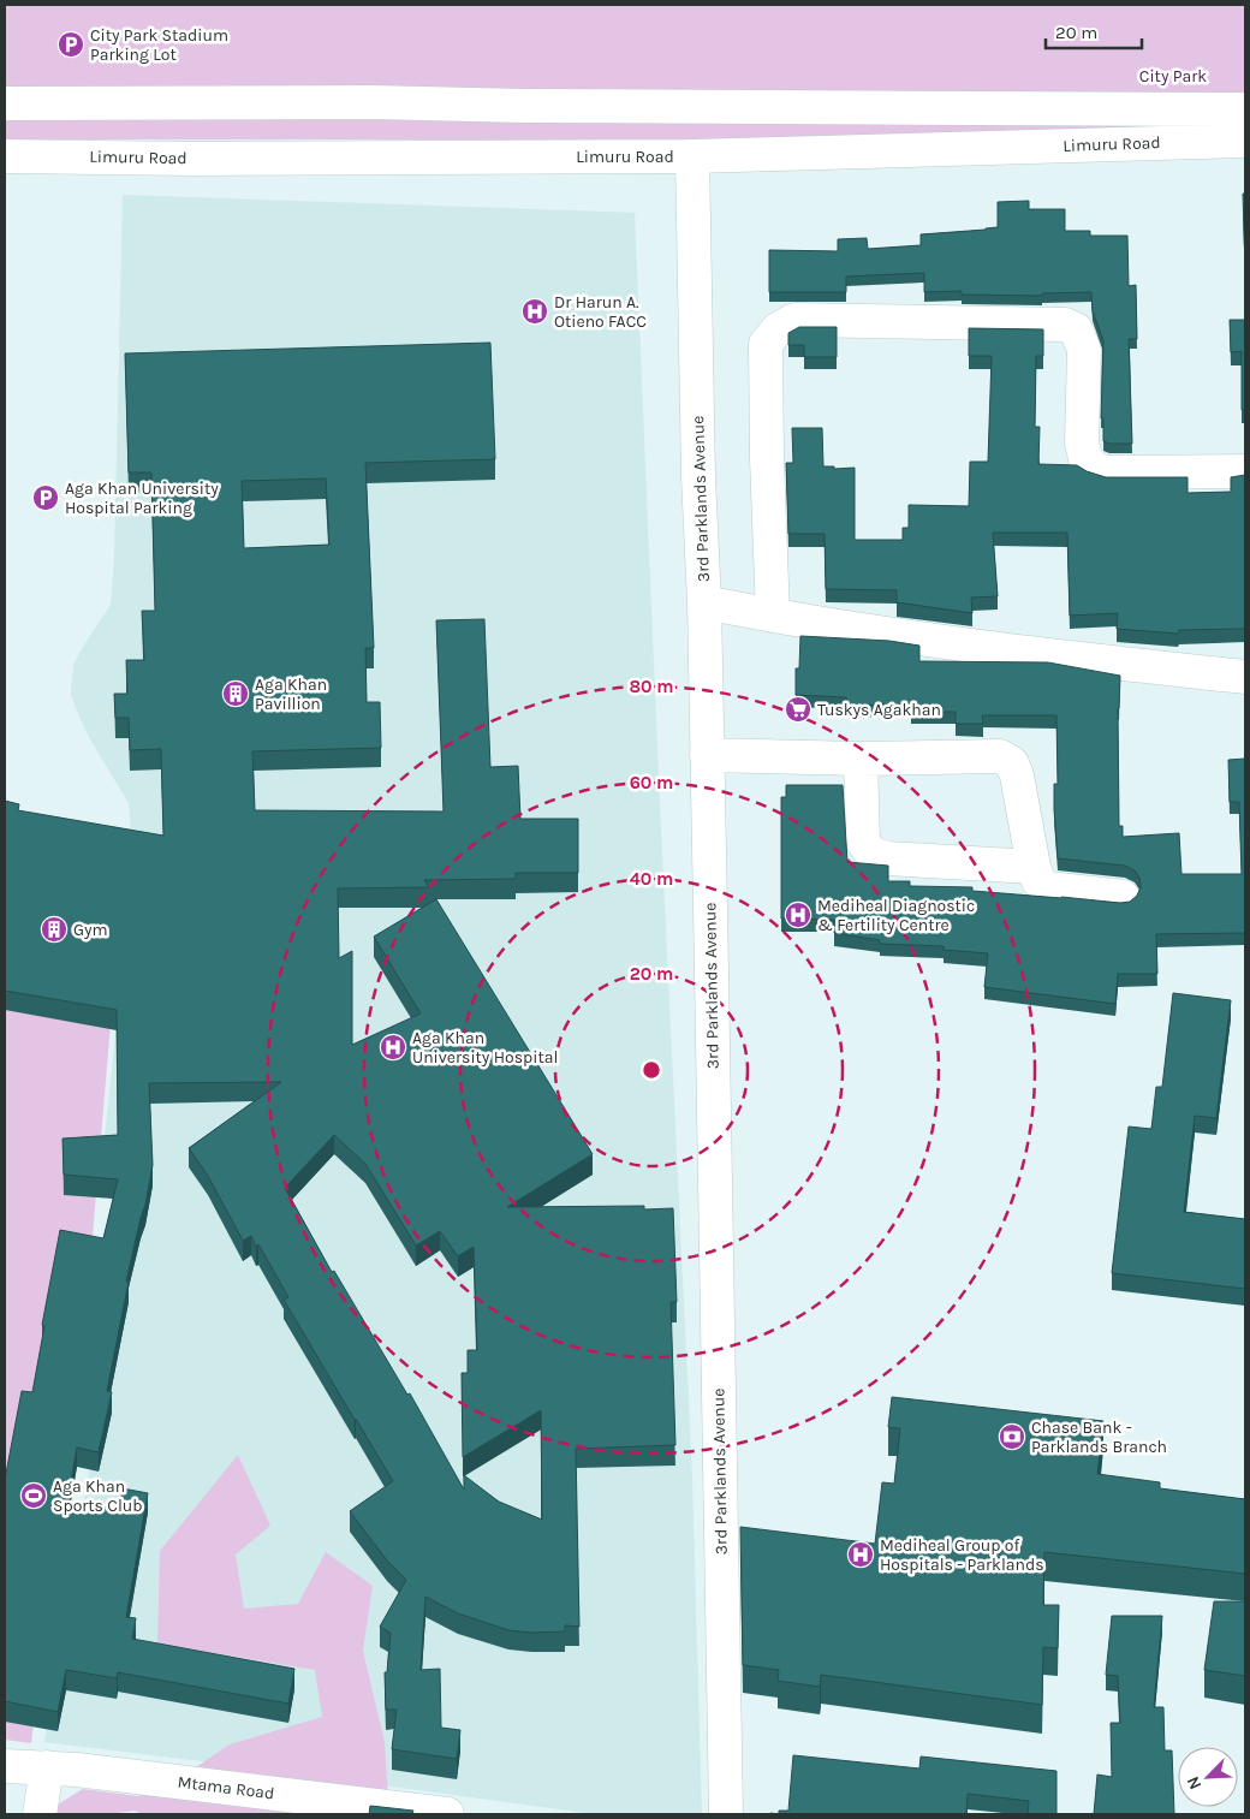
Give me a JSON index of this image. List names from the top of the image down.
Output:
{
  "streets": {
    "street": ["Limuru Road", "3rd Parklands Avenue", "Mtama Road"]
  },
  "crossings": [
    ["Limuru Road", "3rd Parklands Avenue"]
  ],
  "parks": ["City Park"],
  "places": {
    "parking": ["City Park Stadium Parking Lot", "Aga Khan University Hospital Parking"],
    "hospital": [
      "Dr Harun A. Otieno FACC",
      "Mediheal Diagnostic & Fertility Centre",
      "Aga Khan University Hospital",
      "Mediheal Group of Hospitals - Parklands"
    ],
    "building": ["Aga Khan Pavillion", "Gym"],
    "supermarket": ["Tuskys Agakhan"],
    "bank": ["Chase Bank - Parklands Branch"],
    "sports": ["Aga Khan Sports Club"]
  },
  "scale_bar": "20 m",
  "north": "bottom left",
  "rings": [
    "80 m",
    "60 m",
    "40 m",
    "20 m"
  ]
}
